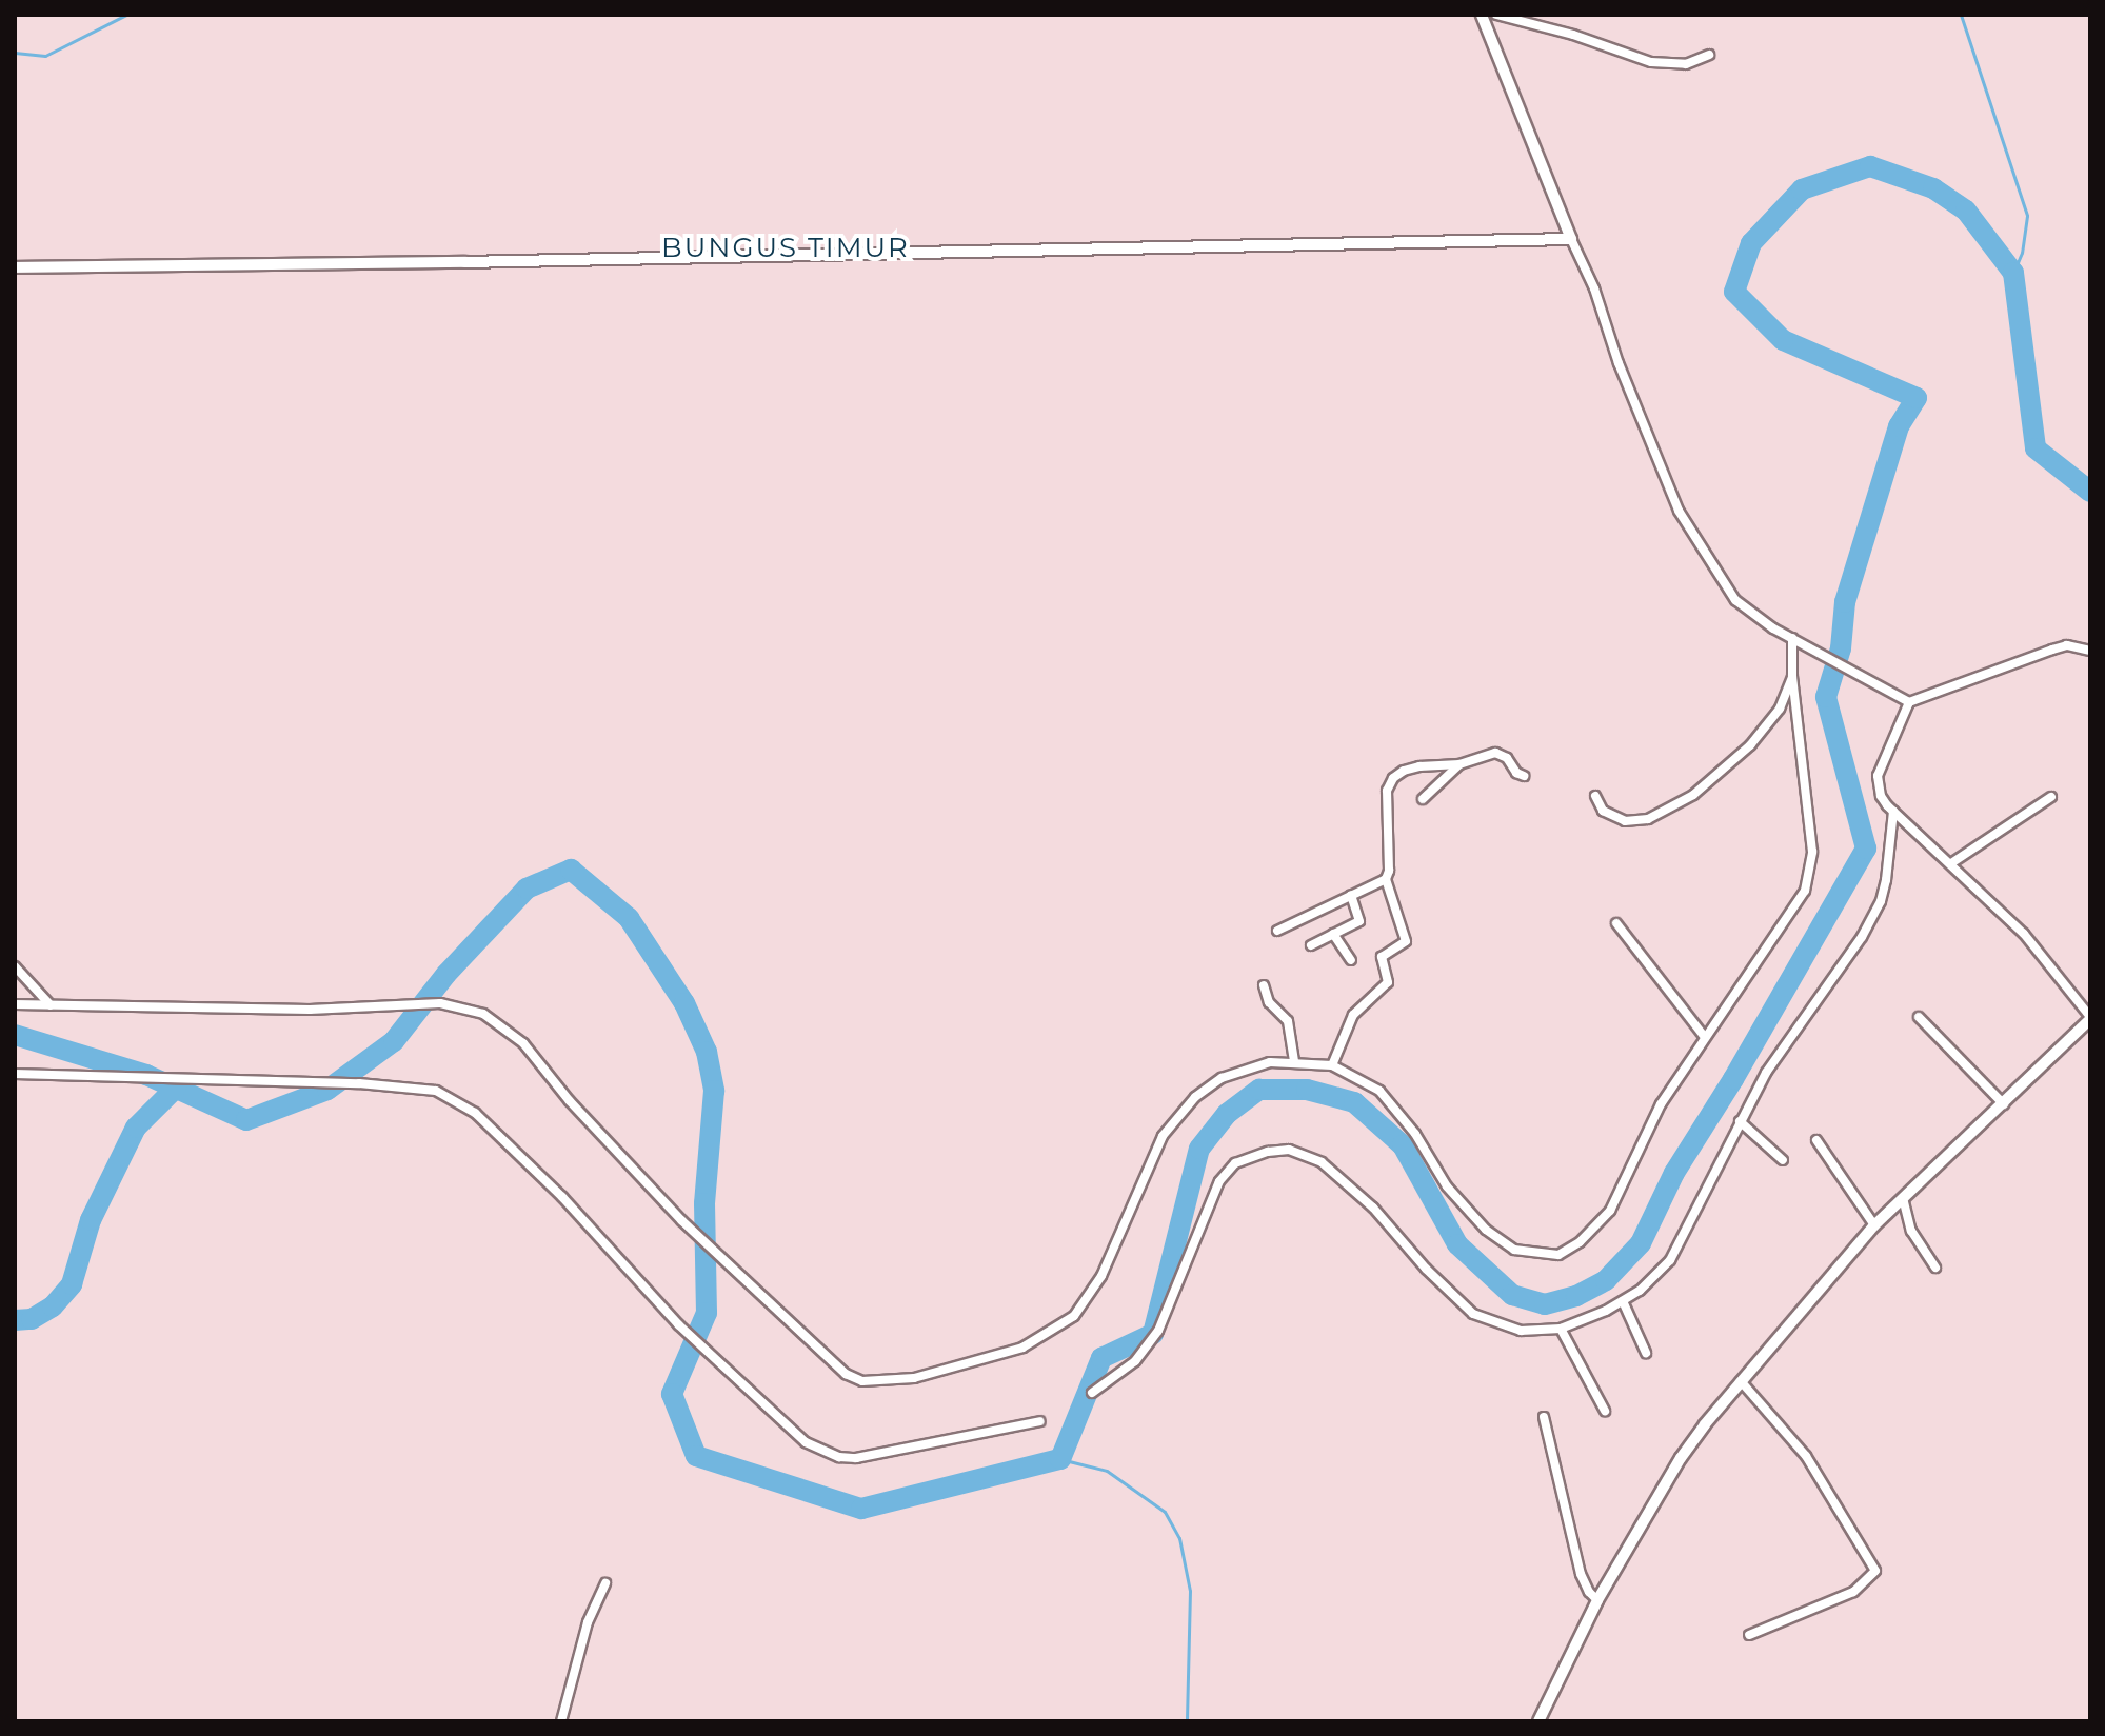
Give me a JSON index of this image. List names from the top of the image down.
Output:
{
  "districts": ["BUNGUS TIMUR"]
}
